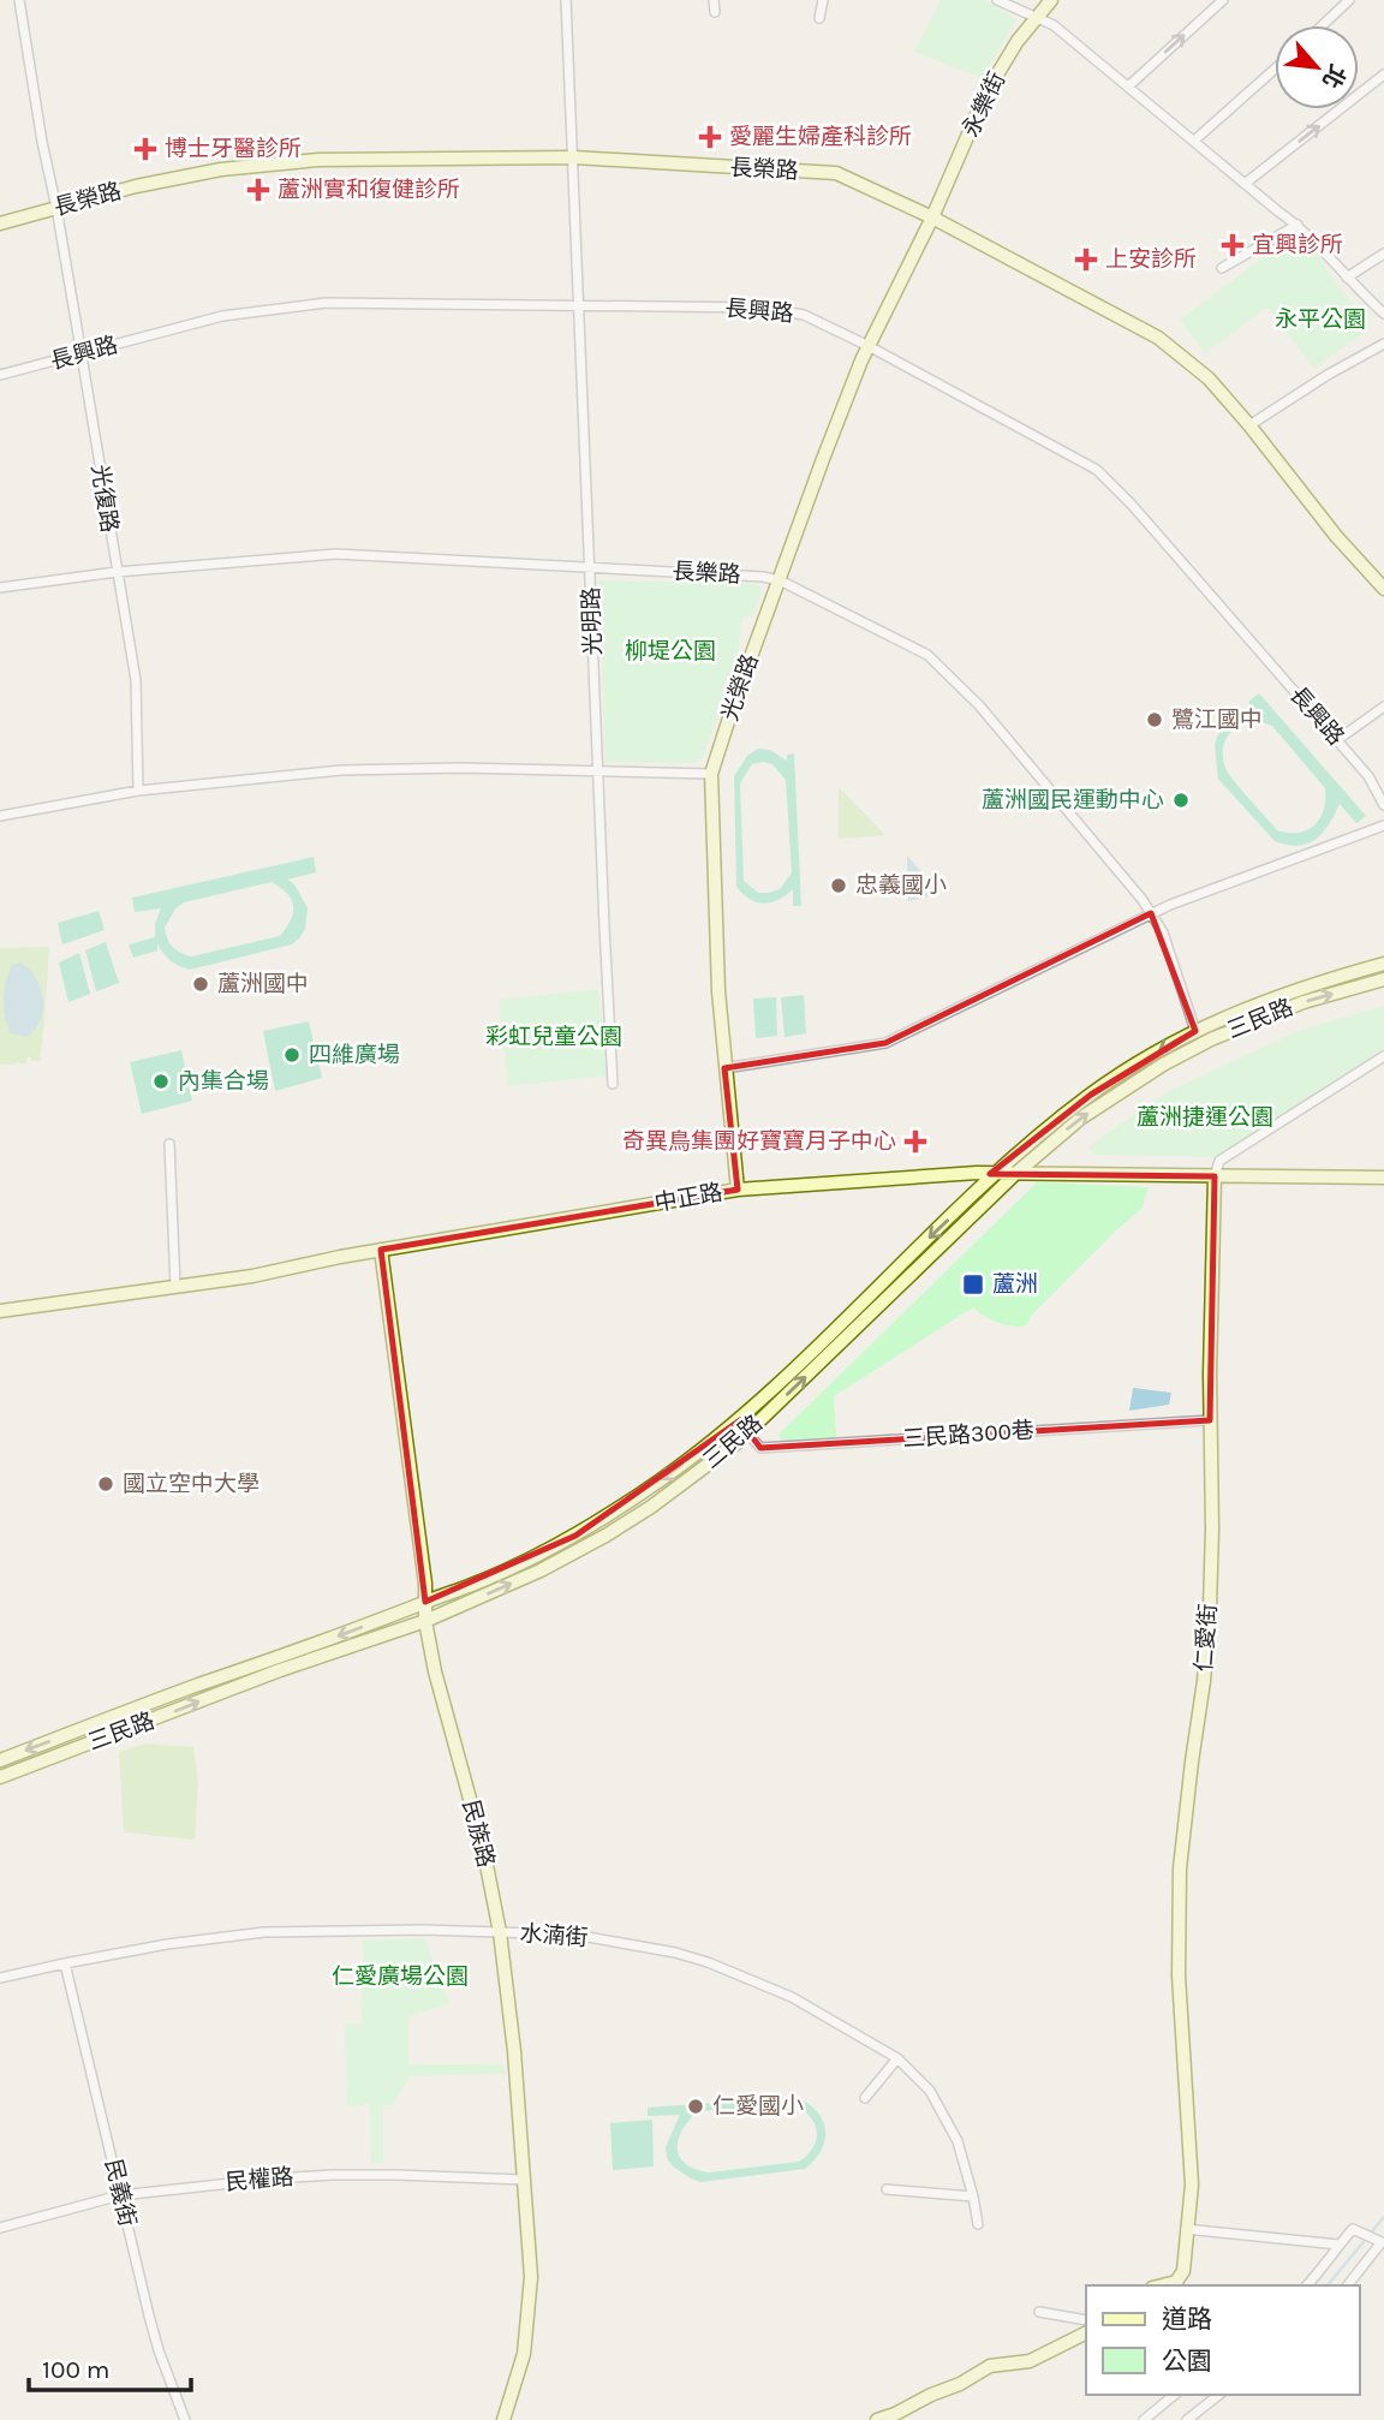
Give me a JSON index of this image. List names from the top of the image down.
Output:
{
  "streets": {
    "street": [
      "永樂街",
      "長榮路",
      "長興路",
      "光復路",
      "長樂路",
      "光明路",
      "光榮路",
      "三民路",
      "中正路",
      "三民路300巷",
      "仁愛街",
      "民族路",
      "水湳街",
      "民權路",
      "民義街"
    ]
  },
  "crossings": [
    ["永樂街", "長榮路"],
    ["永樂街", "光榮路"],
    ["長榮路", "光復路"],
    ["長榮路", "光明路"],
    ["長榮路", "光榮路"],
    ["長興路", "光復路"],
    ["長興路", "光明路"],
    ["長興路", "光榮路"],
    ["光復路", "長樂路"],
    ["長樂路", "光明路"],
    ["長樂路", "光榮路"],
    ["長樂路", "三民路"],
    ["光榮路", "中正路"],
    ["三民路", "中正路"],
    ["三民路", "三民路300巷"],
    ["三民路", "民族路"],
    ["中正路", "仁愛街"],
    ["中正路", "民族路"],
    ["三民路300巷", "仁愛街"],
    ["民族路", "水湳街"],
    ["民族路", "民權路"],
    ["水湳街", "民義街"],
    ["民權路", "民義街"]
  ],
  "parks": [
    "永平公園",
    "柳堤公園",
    "彩虹兒童公園",
    "蘆洲捷運公園",
    "仁愛廣場公園"
  ],
  "places": {
    "health": [
      "愛麗生婦產科診所",
      "博士牙醫診所",
      "蘆洲實和復健診所",
      "宜興診所",
      "上安診所",
      "奇異鳥集團好寶寶月子中心"
    ],
    "other": [
      "鷺江國中",
      "蘆洲國民運動中心",
      "忠義國小",
      "蘆洲國中",
      "四維廣場",
      "內集合場",
      "國立空中大學",
      "仁愛國小"
    ],
    "transit": ["蘆洲"]
  },
  "legend": ["道路", "公園"],
  "scale_bar": "100 m",
  "north": "bottom right"
}
